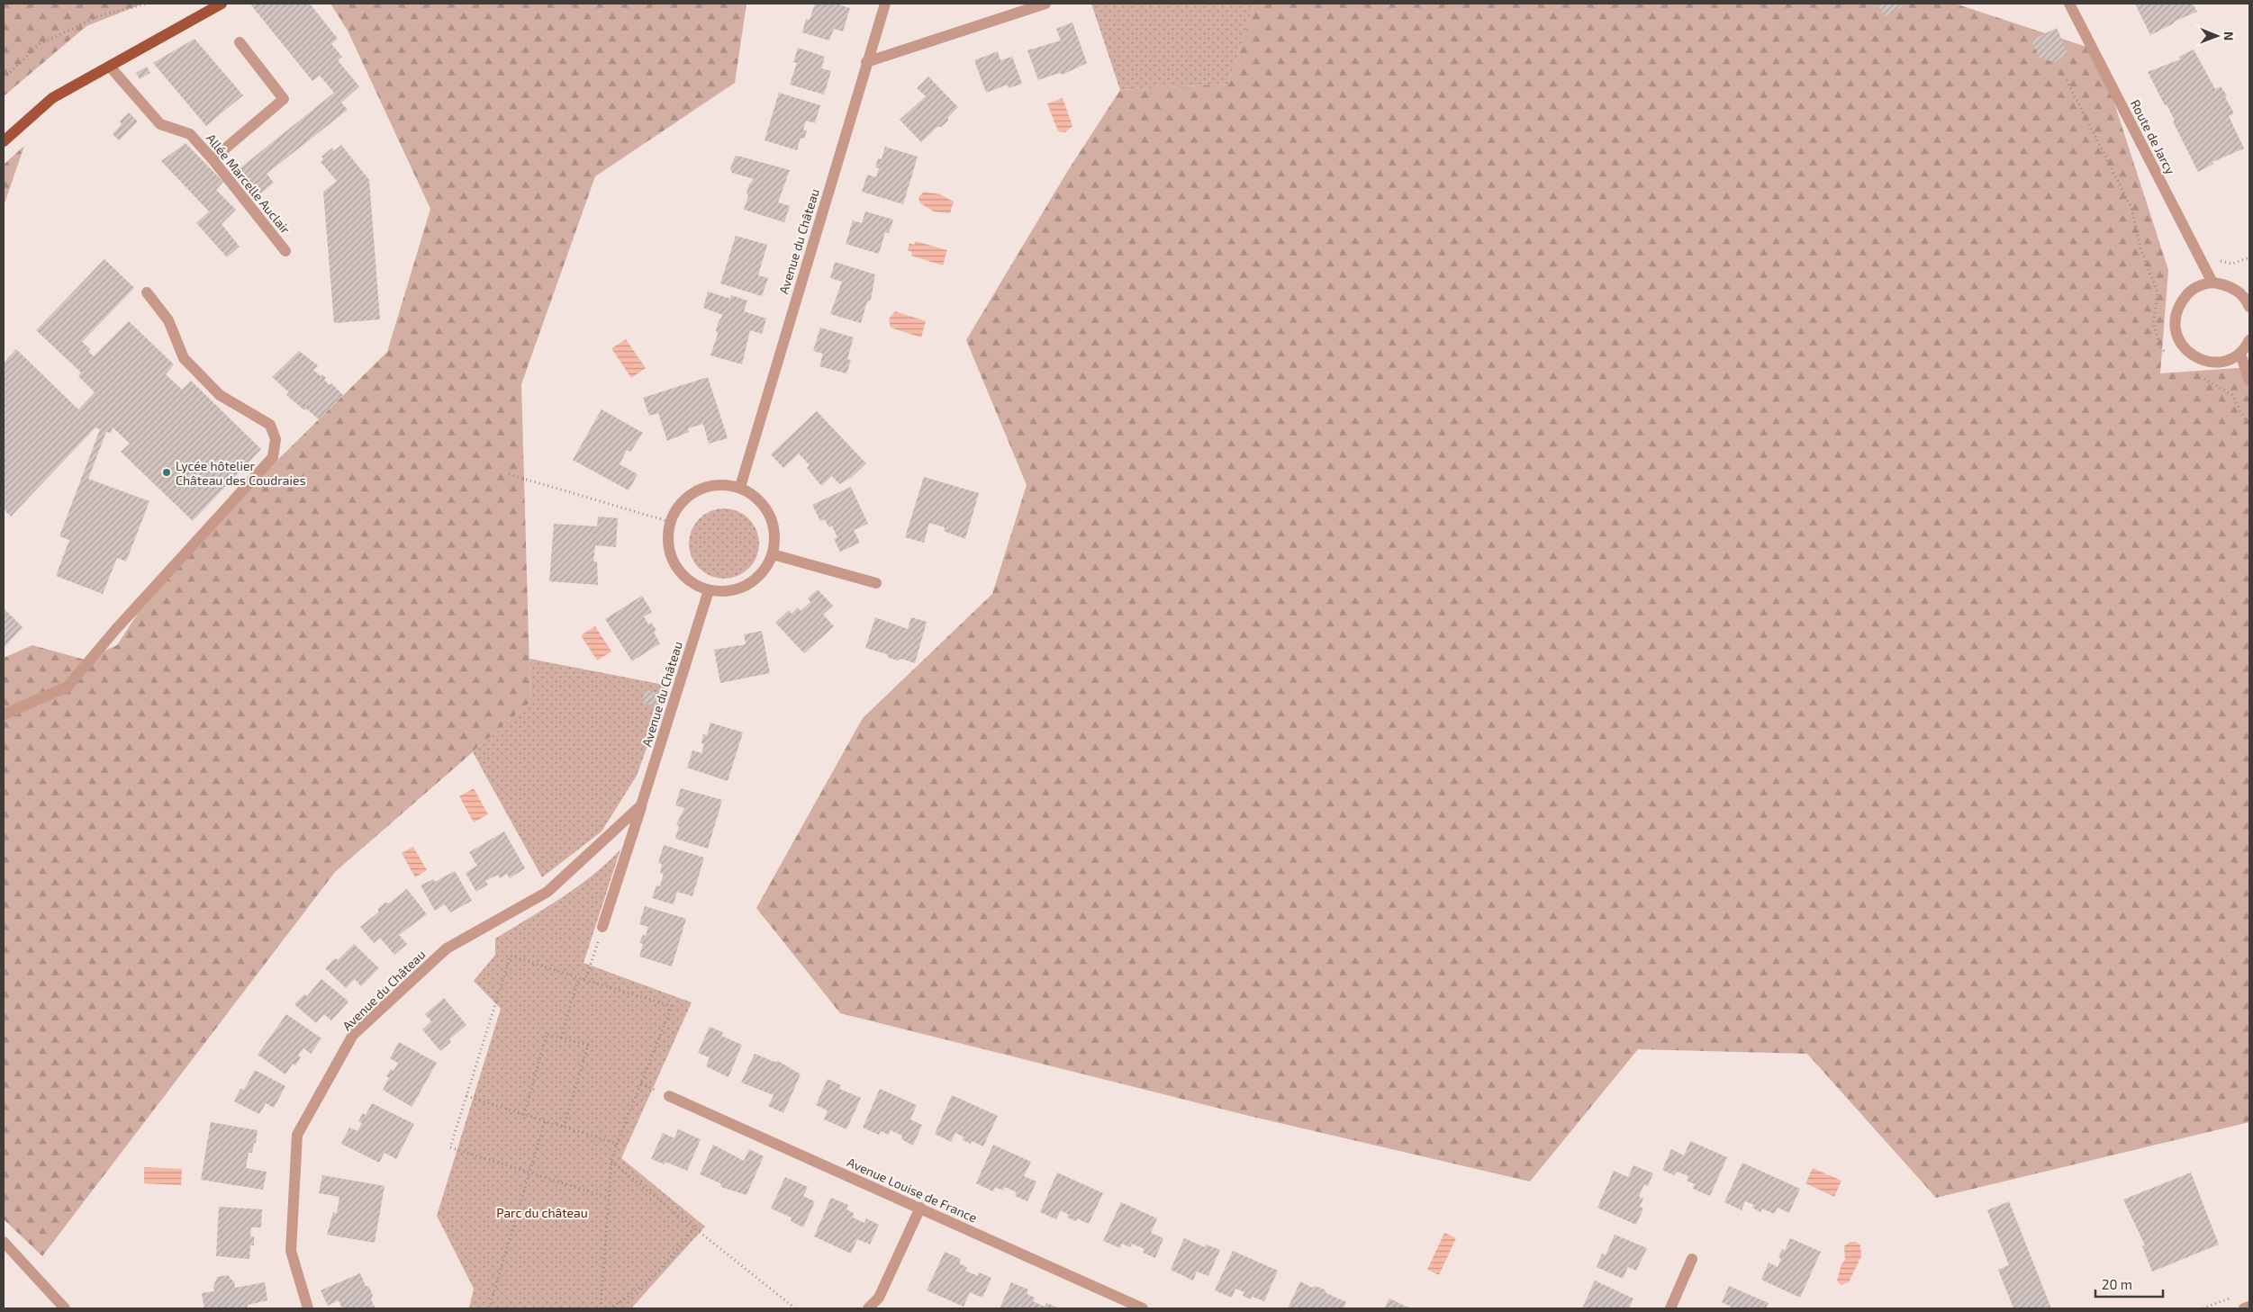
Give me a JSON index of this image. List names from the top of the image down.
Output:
{
  "streets": {
    "street": [
      "Route de Jarcy",
      "Allée Marcelle Auclair",
      "Avenue du Château",
      "Avenue Louise de France"
    ]
  },
  "parks": ["Parc du château"],
  "places": ["Lycée hôtelier Château des Coudraies"],
  "scale_bar": "20 m",
  "north": "right"
}
